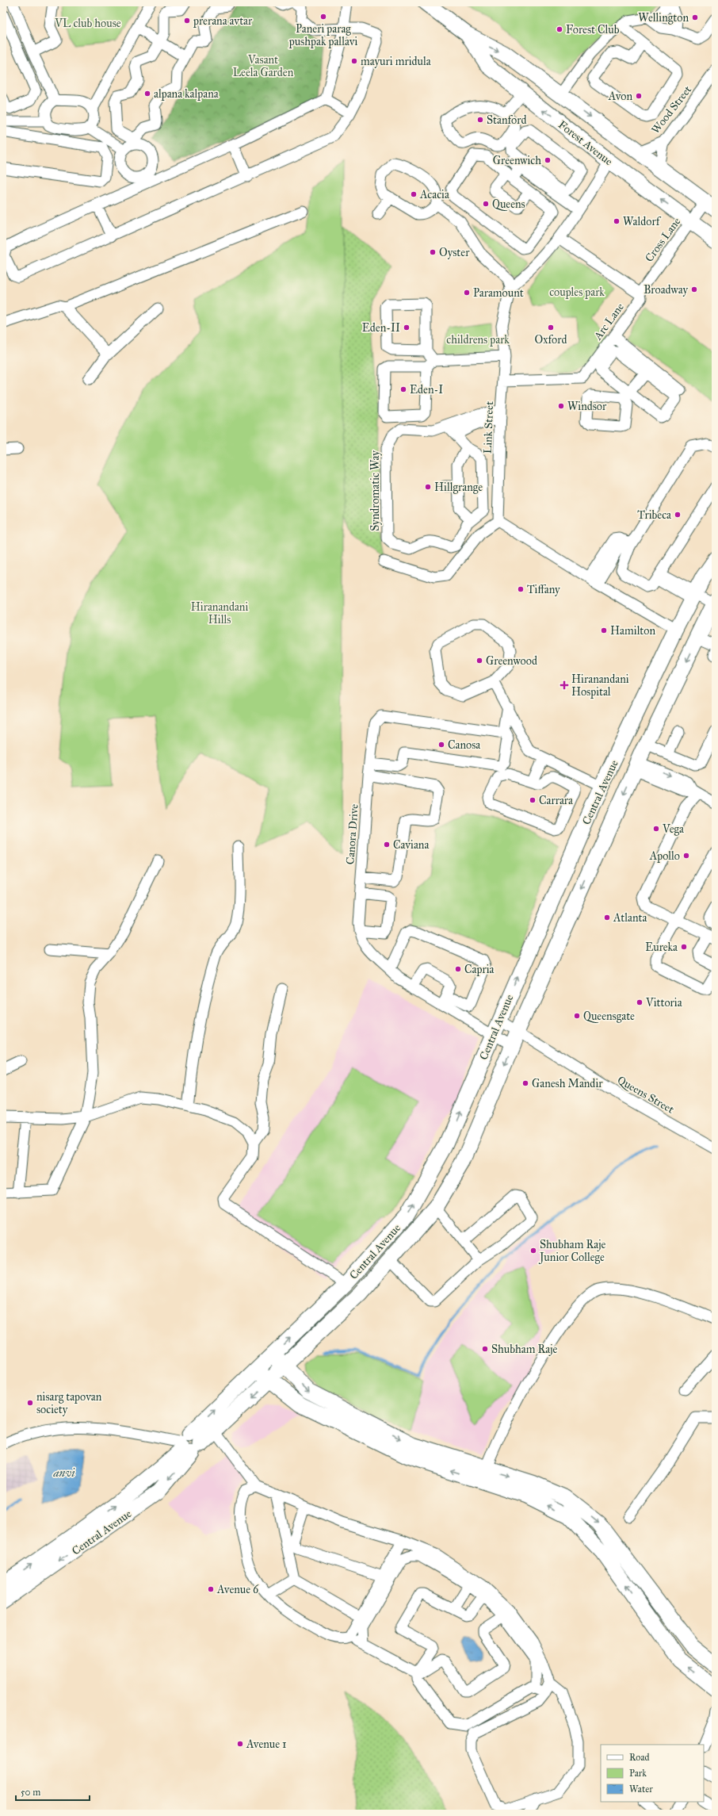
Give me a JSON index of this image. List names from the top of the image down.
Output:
{
  "streets": {
    "main road": ["Forest Avenue", "Central Avenue"],
    "street": [
      "Wood Street",
      "Cross Lane",
      "Arc Lane",
      "Link Street",
      "Syndromatic Way",
      "Canora Drive",
      "Queens Street"
    ]
  },
  "crossings": [
    ["Wood Street", "Forest Avenue"],
    ["Forest Avenue", "Cross Lane"],
    ["Cross Lane", "Arc Lane"],
    ["Arc Lane", "Link Street"],
    ["Central Avenue", "Canora Drive"],
    ["Central Avenue", "Queens Street"]
  ],
  "water": ["anvi"],
  "parks": [
    "VL club house",
    "Vasant Leela Garden",
    "couples park",
    "childrens park",
    "Hiranandani Hills"
  ],
  "places": {
    "other": [
      "Paneri parag pushpak pallavi",
      "Wellington",
      "prerana avtar",
      "Forest Club",
      "mayuri mridula",
      "alpana kalpana",
      "Avon",
      "Stanford",
      "Greenwich",
      "Acacia",
      "Queens",
      "Waldorf",
      "Oyster",
      "Broadway",
      "Paramount",
      "Eden-II",
      "Oxford",
      "Eden-I",
      "Windsor",
      "Hillgrange",
      "Tribeca",
      "Tiffany",
      "Hamilton",
      "Greenwood",
      "Canosa",
      "Carrara",
      "Vega",
      "Caviana",
      "Apollo",
      "Atlanta",
      "Eureka",
      "Capria",
      "Vittoria",
      "Queensgate",
      "Ganesh Mandir",
      "Shubham Raje Junior College",
      "Shubham Raje",
      "nisarg tapovan society",
      "Avenue 6",
      "Avenue 1"
    ],
    "health": ["Hiranandani Hospital"]
  },
  "legend": ["Road", "Park", "Water"],
  "scale_bar": "50 m"
}
